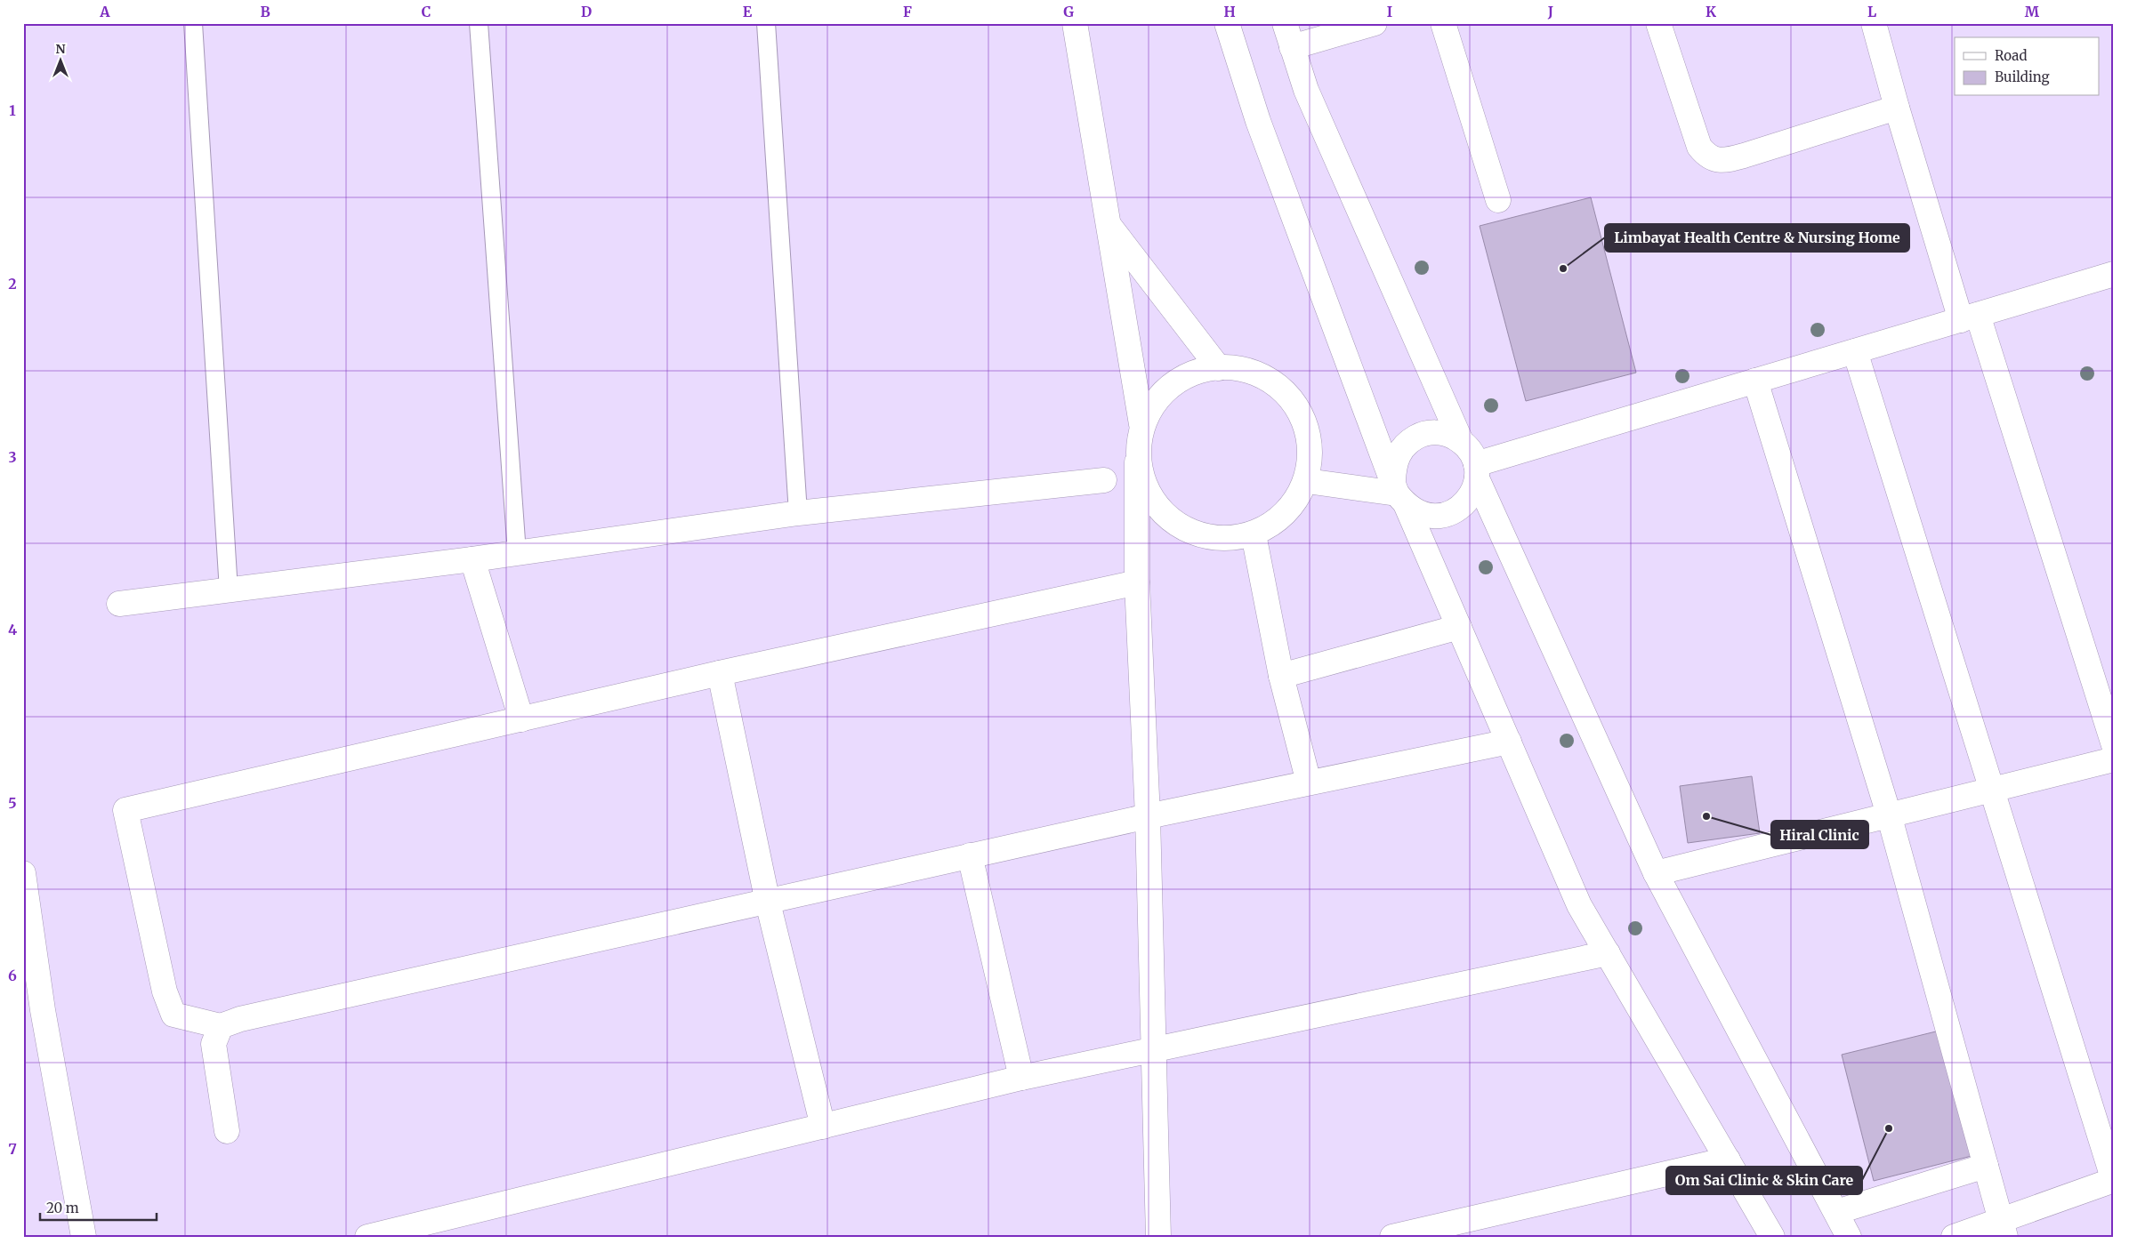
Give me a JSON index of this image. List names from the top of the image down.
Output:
{
  "places": ["Limbayat Health Centre & Nursing Home", "Hiral Clinic", "Om Sai Clinic & Skin Care"],
  "legend": ["Road", "Building"],
  "scale_bar": "20 m",
  "north": "top",
  "grid": {
    "columns": [
      "A",
      "B",
      "C",
      "D",
      "E",
      "F",
      "G",
      "H",
      "I",
      "J",
      "K",
      "L",
      "M"
    ],
    "rows": [
      "1",
      "2",
      "3",
      "4",
      "5",
      "6",
      "7"
    ]
  }
}
